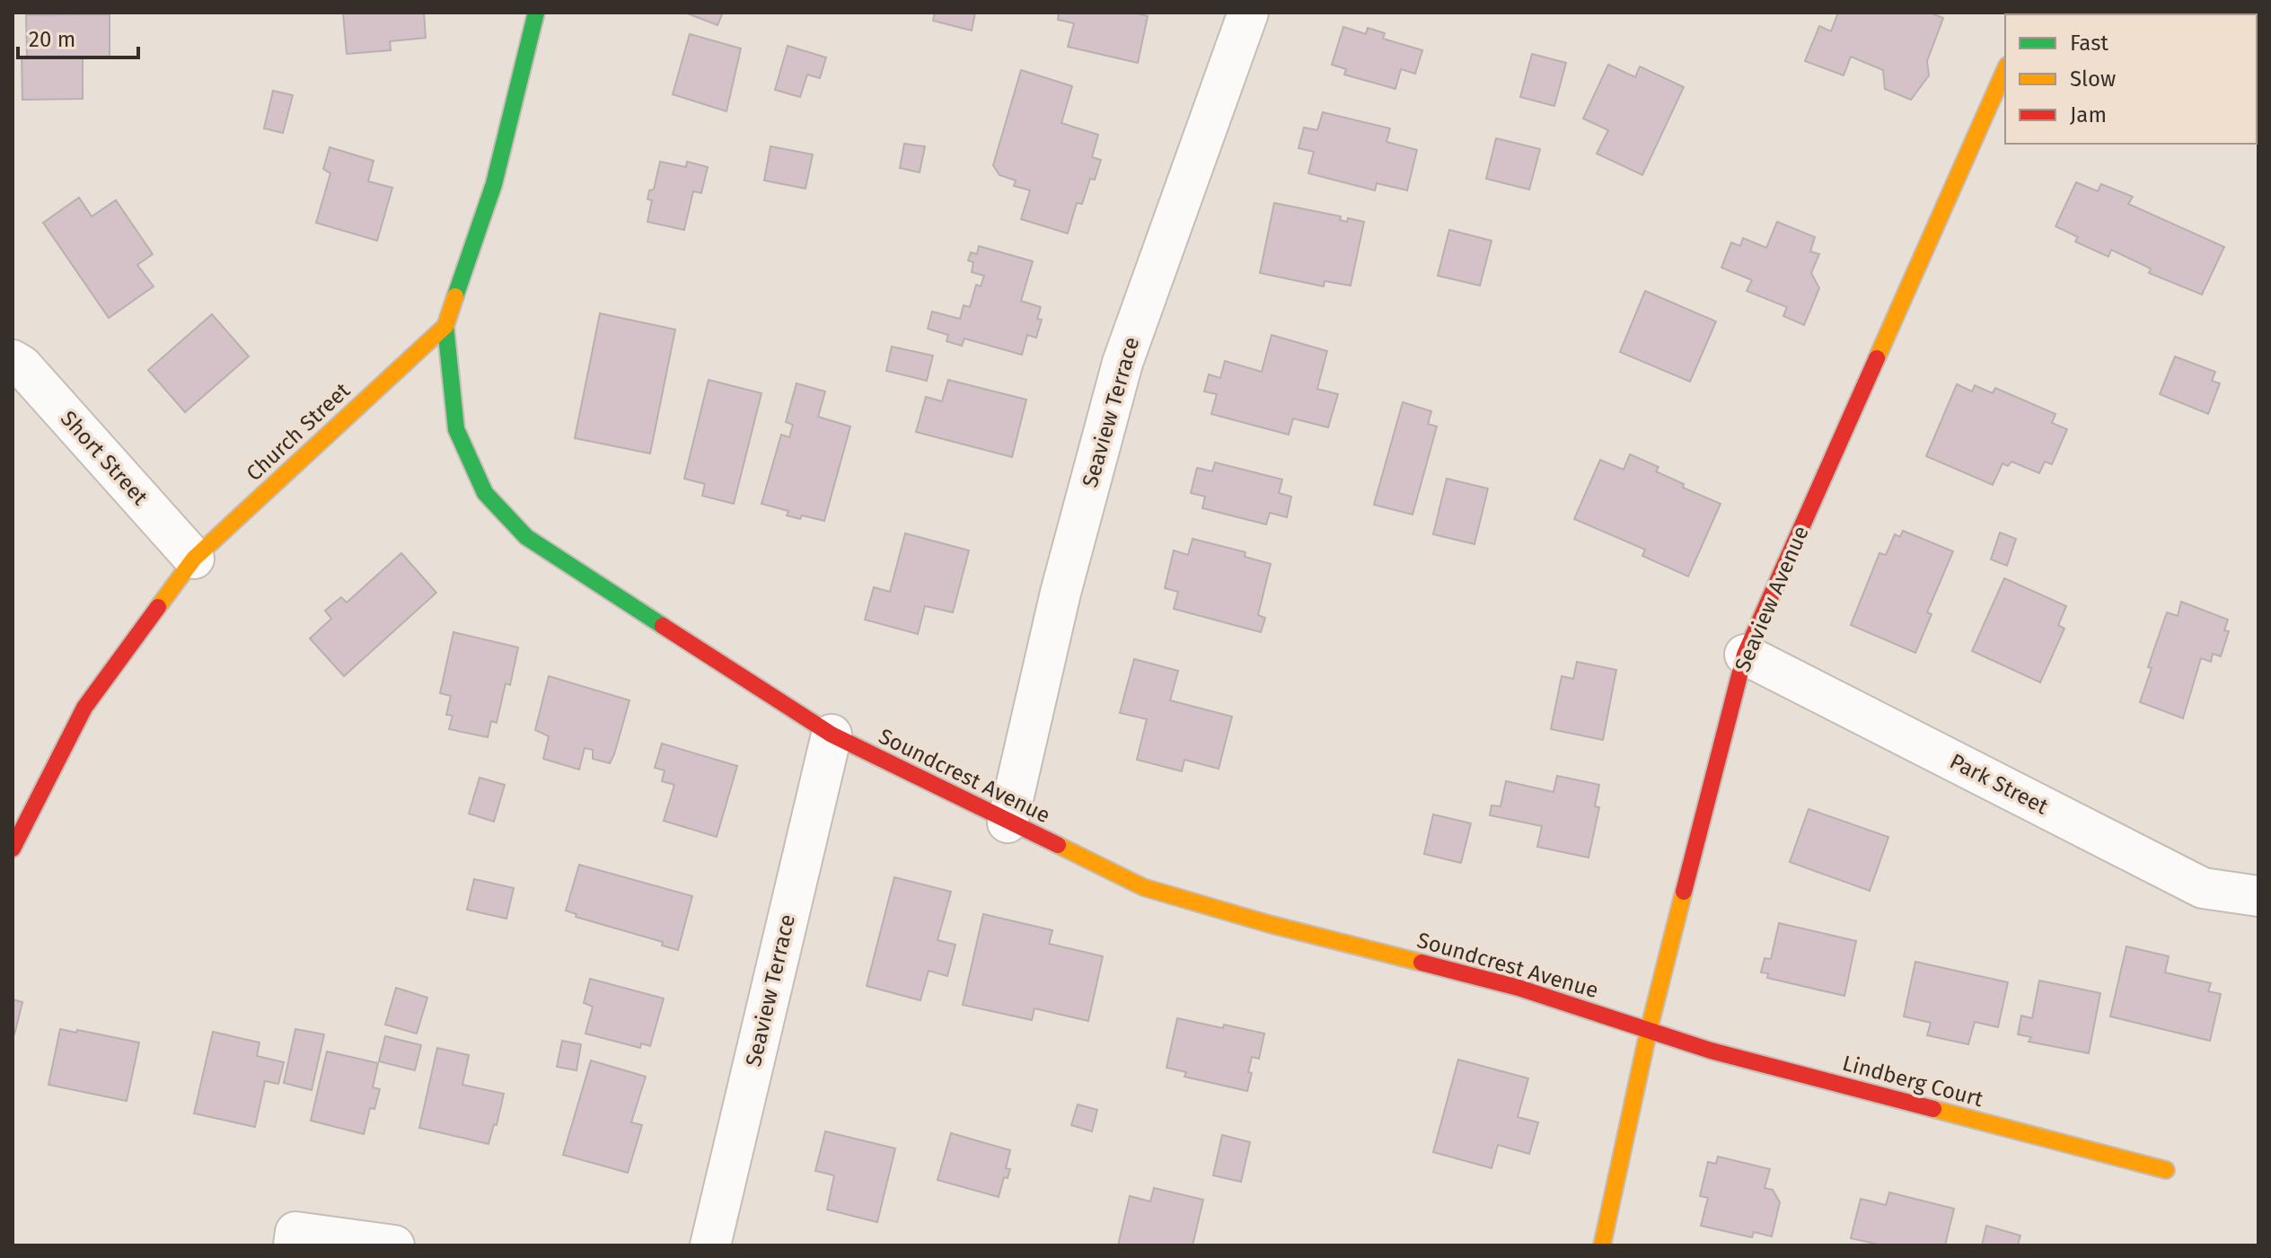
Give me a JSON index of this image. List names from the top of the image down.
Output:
{
  "streets": {
    "street": [
      "Seaview Terrace",
      "Church Street",
      "Short Street",
      "Seaview Avenue",
      "Soundcrest Avenue",
      "Park Street",
      "Lindberg Court"
    ]
  },
  "crossings": [
    ["Seaview Terrace", "Soundcrest Avenue"],
    ["Church Street", "Short Street"],
    ["Church Street", "Soundcrest Avenue"],
    ["Seaview Avenue", "Soundcrest Avenue"],
    ["Seaview Avenue", "Park Street"],
    ["Seaview Avenue", "Lindberg Court"],
    ["Soundcrest Avenue", "Lindberg Court"]
  ],
  "legend": ["Fast", "Slow", "Jam"],
  "scale_bar": "20 m"
}
